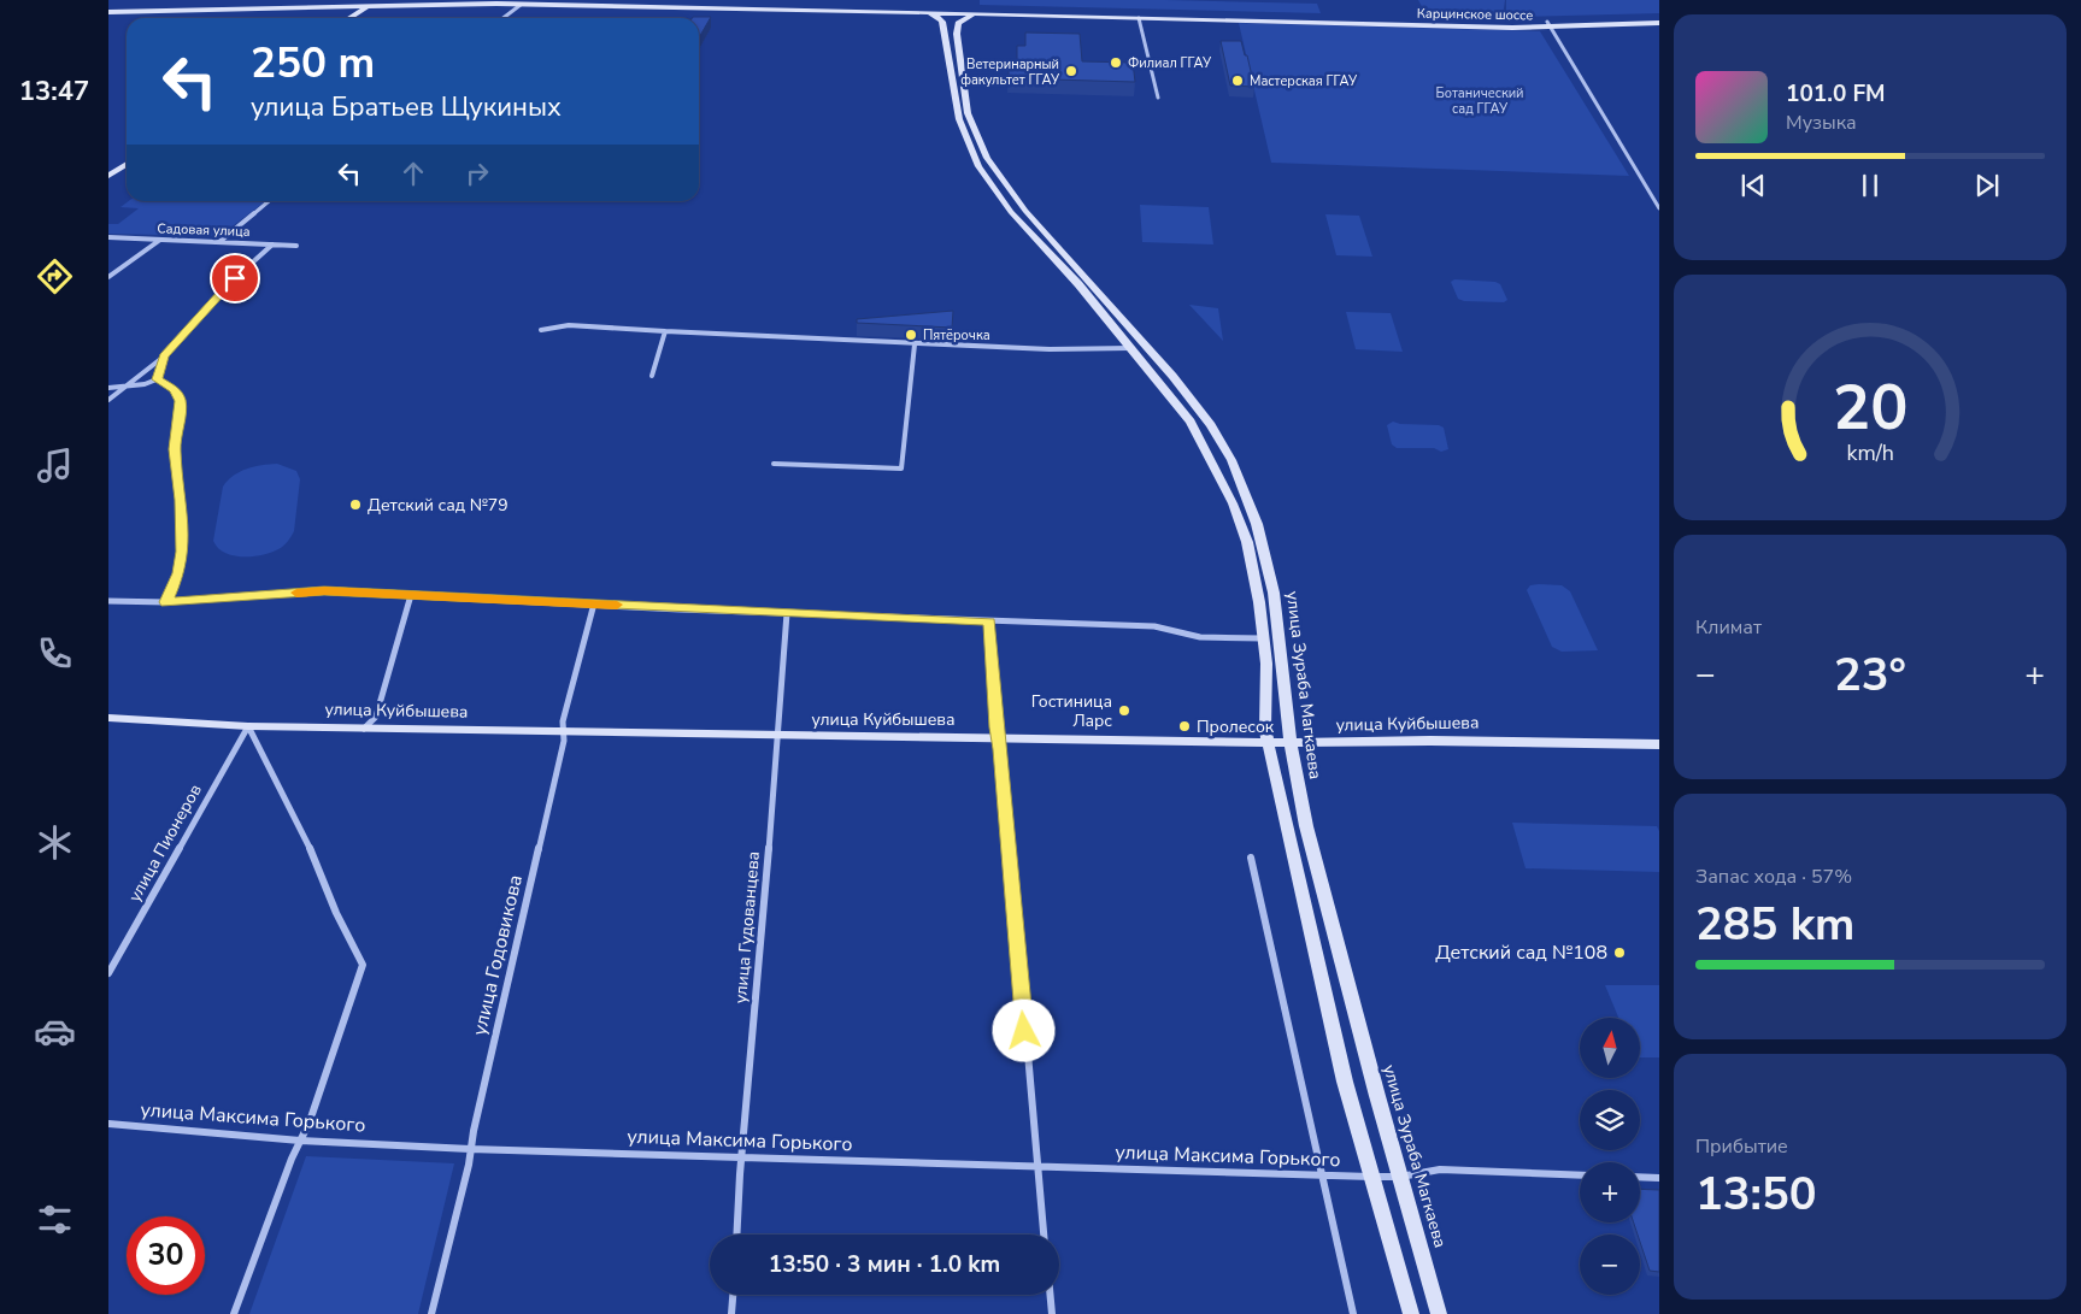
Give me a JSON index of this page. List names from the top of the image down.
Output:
{
  "streets": {
    "main road": ["Карцинское шоссе", "улица Зураба Магкаева", "улица Куйбышева"],
    "street": [
      "Садовая улица",
      "улица Пионеров",
      "улица Гудованцева",
      "улица Годовикова",
      "улица Максима Горького"
    ]
  },
  "crossings": [
    ["Карцинское шоссе", "улица Зураба Магкаева"],
    ["улица Зураба Магкаева", "улица Куйбышева"],
    ["улица Зураба Магкаева", "улица Максима Горького"],
    ["улица Куйбышева", "улица Пионеров"],
    ["улица Куйбышева", "улица Гудованцева"],
    ["улица Куйбышева", "улица Годовикова"],
    ["улица Гудованцева", "улица Максима Горького"],
    ["улица Годовикова", "улица Максима Горького"]
  ],
  "parks": ["Ботанический сад ГГАУ"],
  "places": [
    "Филиал ГГАУ",
    "Ветеринарный факультет ГГАУ",
    "Мастерская ГГАУ",
    "Пятёрочка",
    "Детский сад №79",
    "Гостиница Ларс",
    "Пролесок",
    "Детский сад №108"
  ],
  "north": "top",
  "page": {
    "tabs": "13:47",
    "turn": ["250 m", "улица Братьев Щукиных"],
    "song": ["101.0 FM", "Музыка"],
    "tile": [
      "Климат",
      ["Запас хода · 57%", "285 km"],
      ["Прибытие", "13:50"]
    ],
    "heat": ["−", "23°", "+"],
    "map_buttons": ["+", "−"],
    "limit": "30",
    "trip": "13:50 · 3 мин · 1.0 km",
    "gauge": ["20", "km/h"]
  }
}
